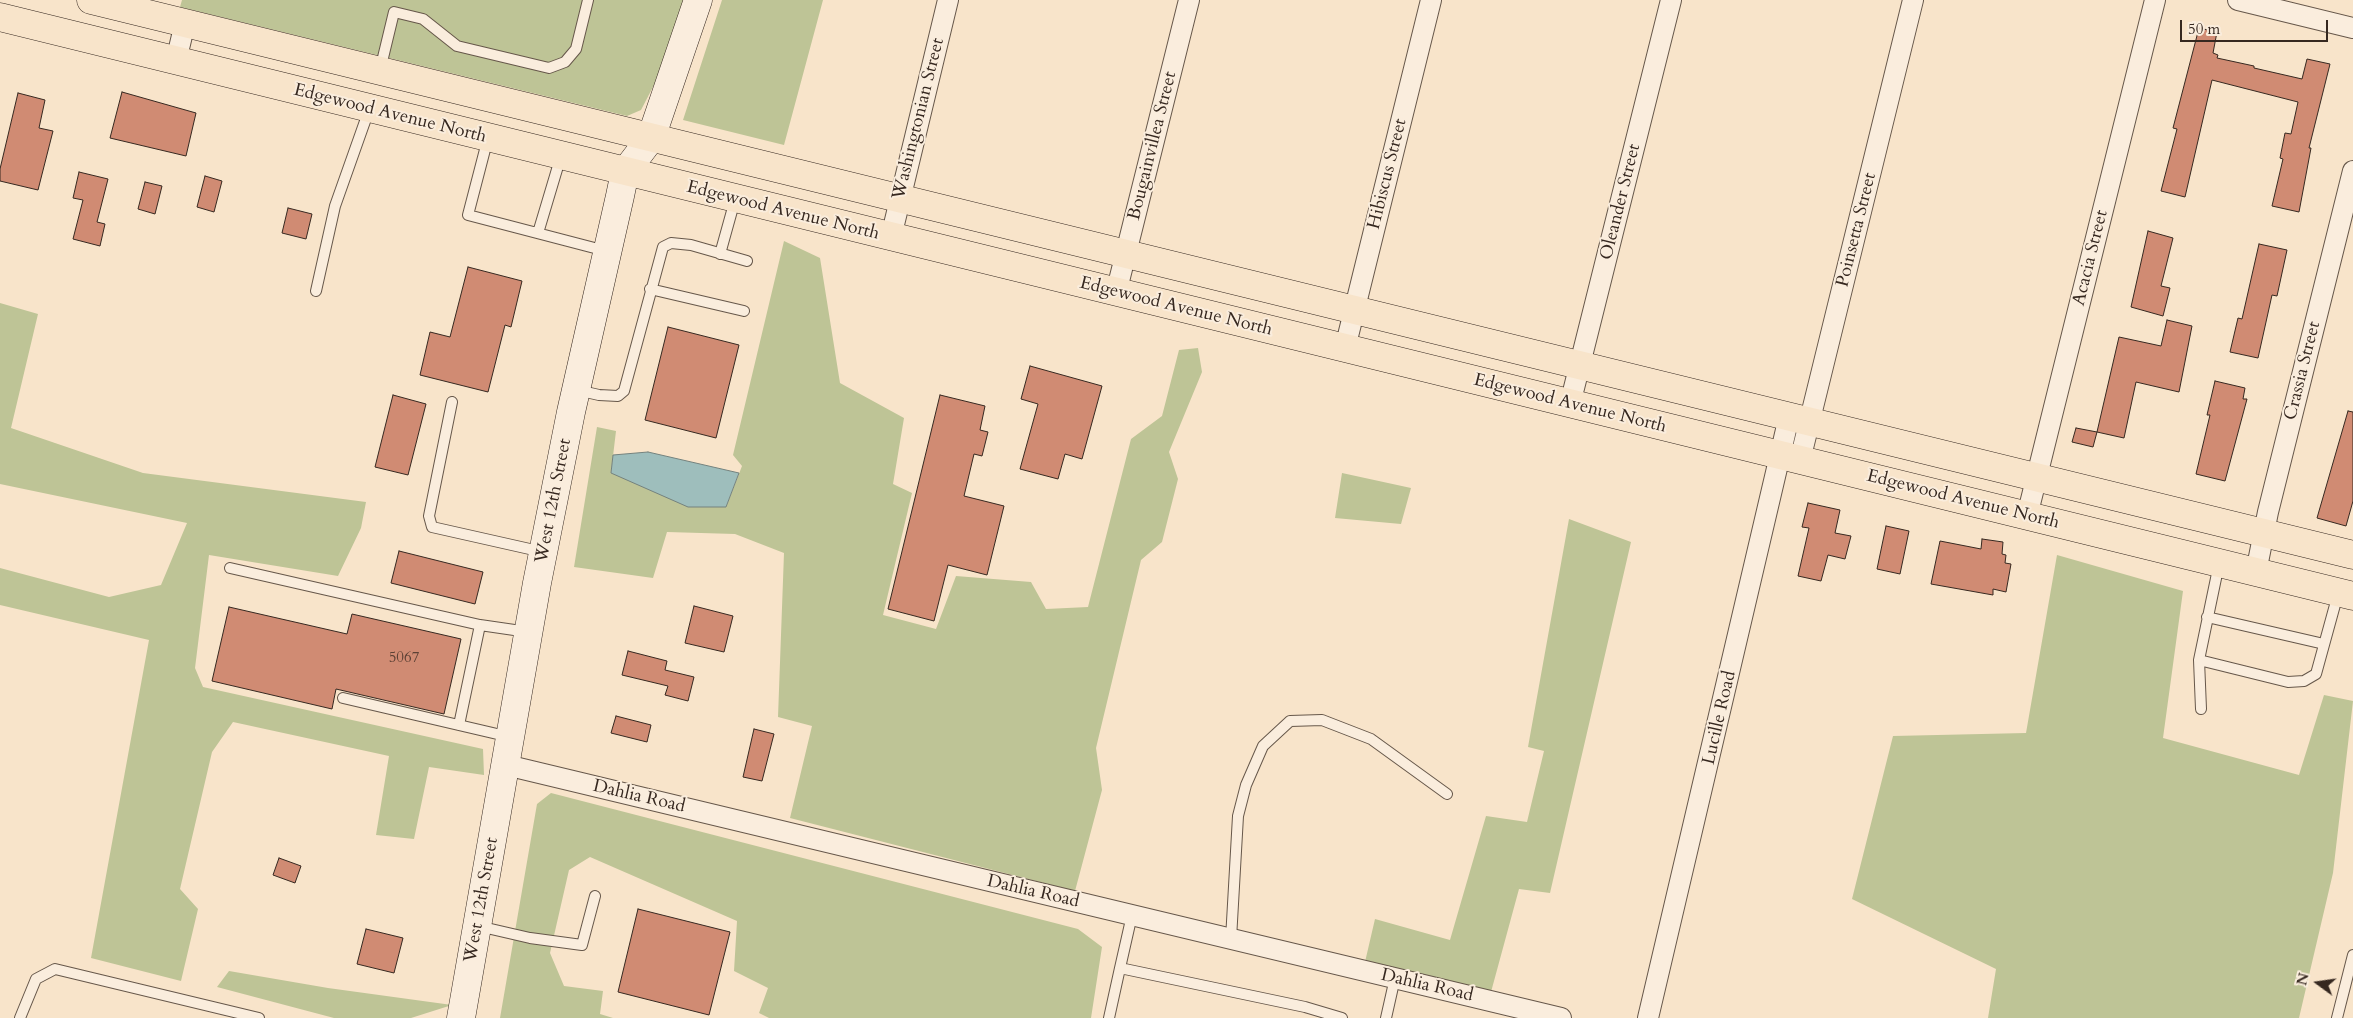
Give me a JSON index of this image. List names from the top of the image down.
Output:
{
  "streets": {
    "main road": ["Edgewood Avenue North"],
    "street": [
      "Washingtonian Street",
      "Bougainvillea Street",
      "Hibiscus Street",
      "Oleander Street",
      "Poinsetta Street",
      "Acacia Street",
      "Crassia Street",
      "West 12th Street",
      "Lucille Road",
      "Dahlia Road"
    ]
  },
  "crossings": [
    ["Edgewood Avenue North", "Washingtonian Street"],
    ["Edgewood Avenue North", "Bougainvillea Street"],
    ["Edgewood Avenue North", "Hibiscus Street"],
    ["Edgewood Avenue North", "Oleander Street"],
    ["Edgewood Avenue North", "Acacia Street"],
    ["Edgewood Avenue North", "Crassia Street"],
    ["Edgewood Avenue North", "West 12th Street"],
    ["Edgewood Avenue North", "Lucille Road"],
    ["Poinsetta Street", "Lucille Road"],
    ["West 12th Street", "Dahlia Road"]
  ],
  "house_numbers": ["5067"],
  "scale_bar": "50 m",
  "north": "left"
}
